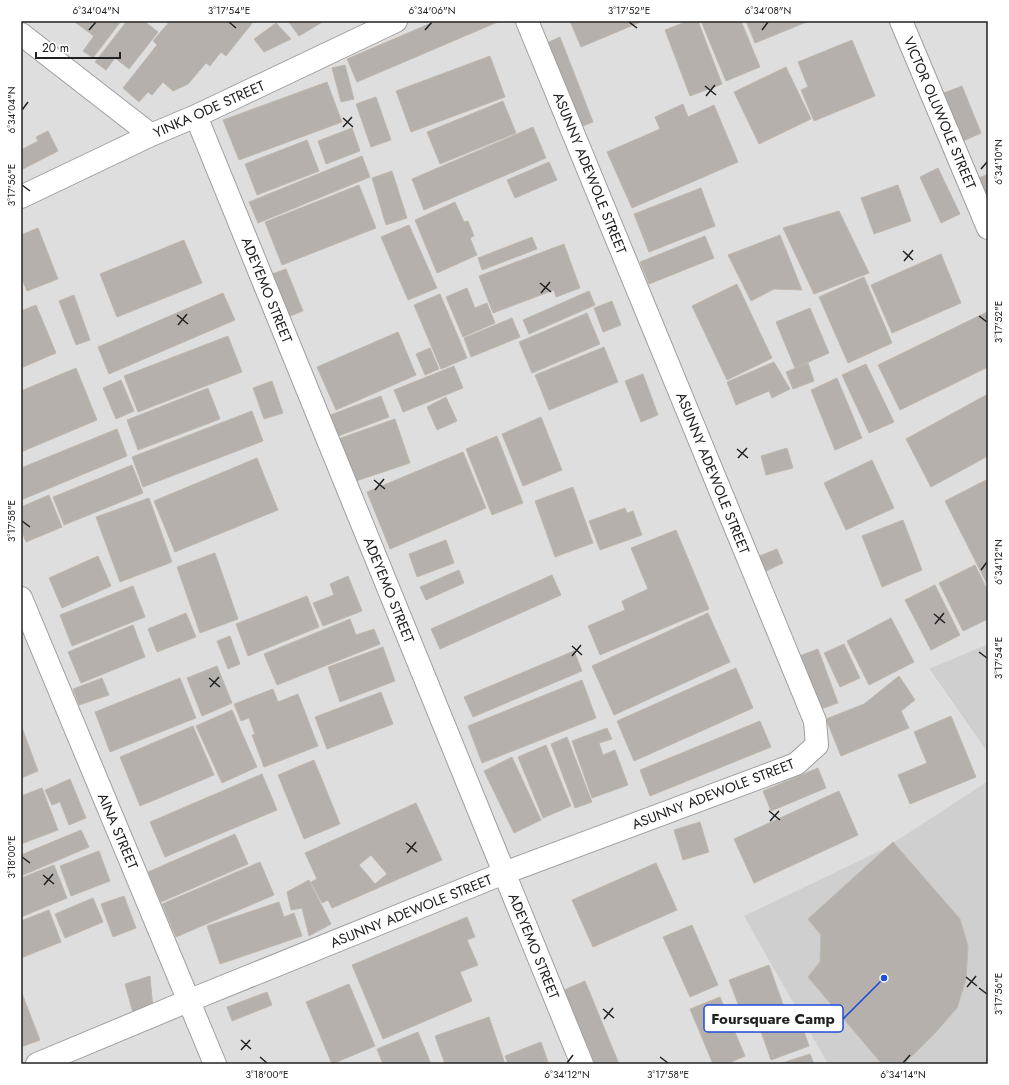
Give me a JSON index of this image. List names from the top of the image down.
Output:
{
  "streets": {
    "street": [
      "YINKA ODE STREET",
      "VICTOR OLUWOLE STREET",
      "ASUNNY ADEWOLE STREET",
      "ADEYEMO STREET",
      "AINA STREET"
    ]
  },
  "crossings": [
    ["YINKA ODE STREET", "ADEYEMO STREET"],
    ["ASUNNY ADEWOLE STREET", "ADEYEMO STREET"],
    ["ASUNNY ADEWOLE STREET", "AINA STREET"]
  ],
  "places": ["Foursquare Camp"],
  "scale_bar": "20 m",
  "coordinates": [
    "6°34'04\"N",
    "3°17'54\"E",
    "6°34'06\"N",
    "3°17'52\"E",
    "6°34'08\"N",
    "6°34'10\"N",
    "3°17'56\"E",
    "3°17'58\"E",
    "6°34'12\"N",
    "3°18'00\"E",
    "6°34'14\"N"
  ]
}
